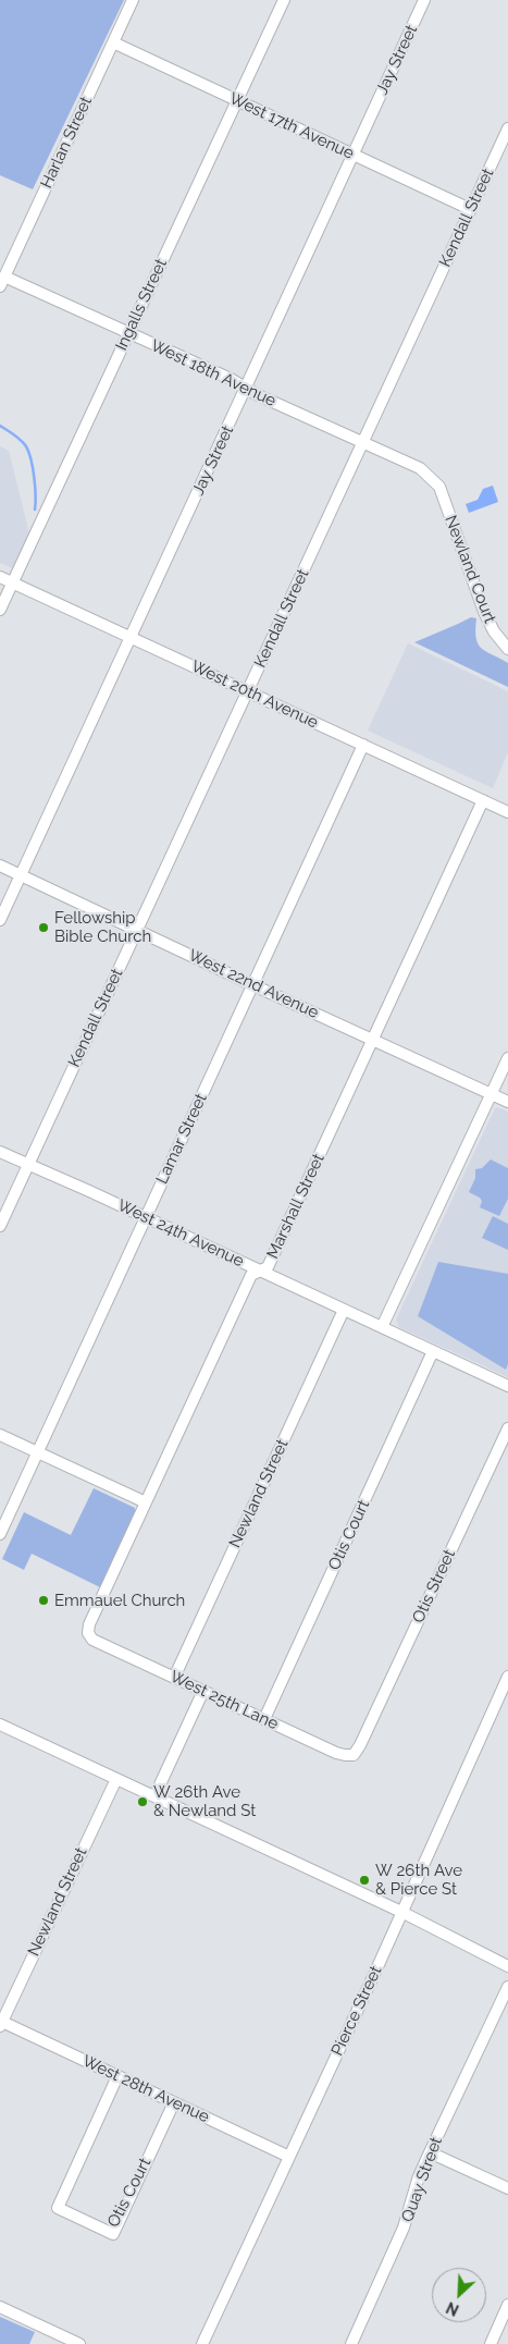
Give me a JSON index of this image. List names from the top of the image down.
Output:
{
  "streets": {
    "street": [
      "Jay Street",
      "West 17th Avenue",
      "Harlan Street",
      "Kendall Street",
      "Ingalls Street",
      "West 18th Avenue",
      "Newland Court",
      "West 20th Avenue",
      "West 22nd Avenue",
      "Lamar Street",
      "Marshall Street",
      "West 24th Avenue",
      "Newland Street",
      "Otis Court",
      "Otis Street",
      "West 25th Lane",
      "Pierce Street",
      "West 28th Avenue",
      "Quay Street"
    ]
  },
  "crossings": [
    ["Jay Street", "West 17th Avenue"],
    ["Jay Street", "West 18th Avenue"],
    ["Jay Street", "West 20th Avenue"],
    ["Jay Street", "West 22nd Avenue"],
    ["West 17th Avenue", "Harlan Street"],
    ["West 17th Avenue", "Kendall Street"],
    ["West 17th Avenue", "Ingalls Street"],
    ["Harlan Street", "West 18th Avenue"],
    ["Kendall Street", "West 18th Avenue"],
    ["Kendall Street", "West 20th Avenue"],
    ["Kendall Street", "West 22nd Avenue"],
    ["Kendall Street", "West 24th Avenue"],
    ["Ingalls Street", "West 18th Avenue"],
    ["Ingalls Street", "West 20th Avenue"],
    ["West 18th Avenue", "Newland Court"],
    ["West 20th Avenue", "Lamar Street"],
    ["West 20th Avenue", "Marshall Street"],
    ["West 22nd Avenue", "Lamar Street"],
    ["West 22nd Avenue", "Marshall Street"],
    ["Lamar Street", "West 24th Avenue"],
    ["Marshall Street", "West 24th Avenue"],
    ["Marshall Street", "West 25th Lane"],
    ["West 24th Avenue", "Newland Street"],
    ["West 24th Avenue", "Otis Court"],
    ["Newland Street", "West 25th Lane"],
    ["Newland Street", "West 28th Avenue"],
    ["Otis Court", "West 25th Lane"],
    ["Otis Court", "West 28th Avenue"],
    ["Otis Street", "West 25th Lane"],
    ["Pierce Street", "West 28th Avenue"]
  ],
  "places": [
    "Fellowship Bible Church",
    "Emmauel Church",
    "W 26th Ave & Newland St",
    "W 26th Ave & Pierce St"
  ],
  "north": "bottom left"
}
